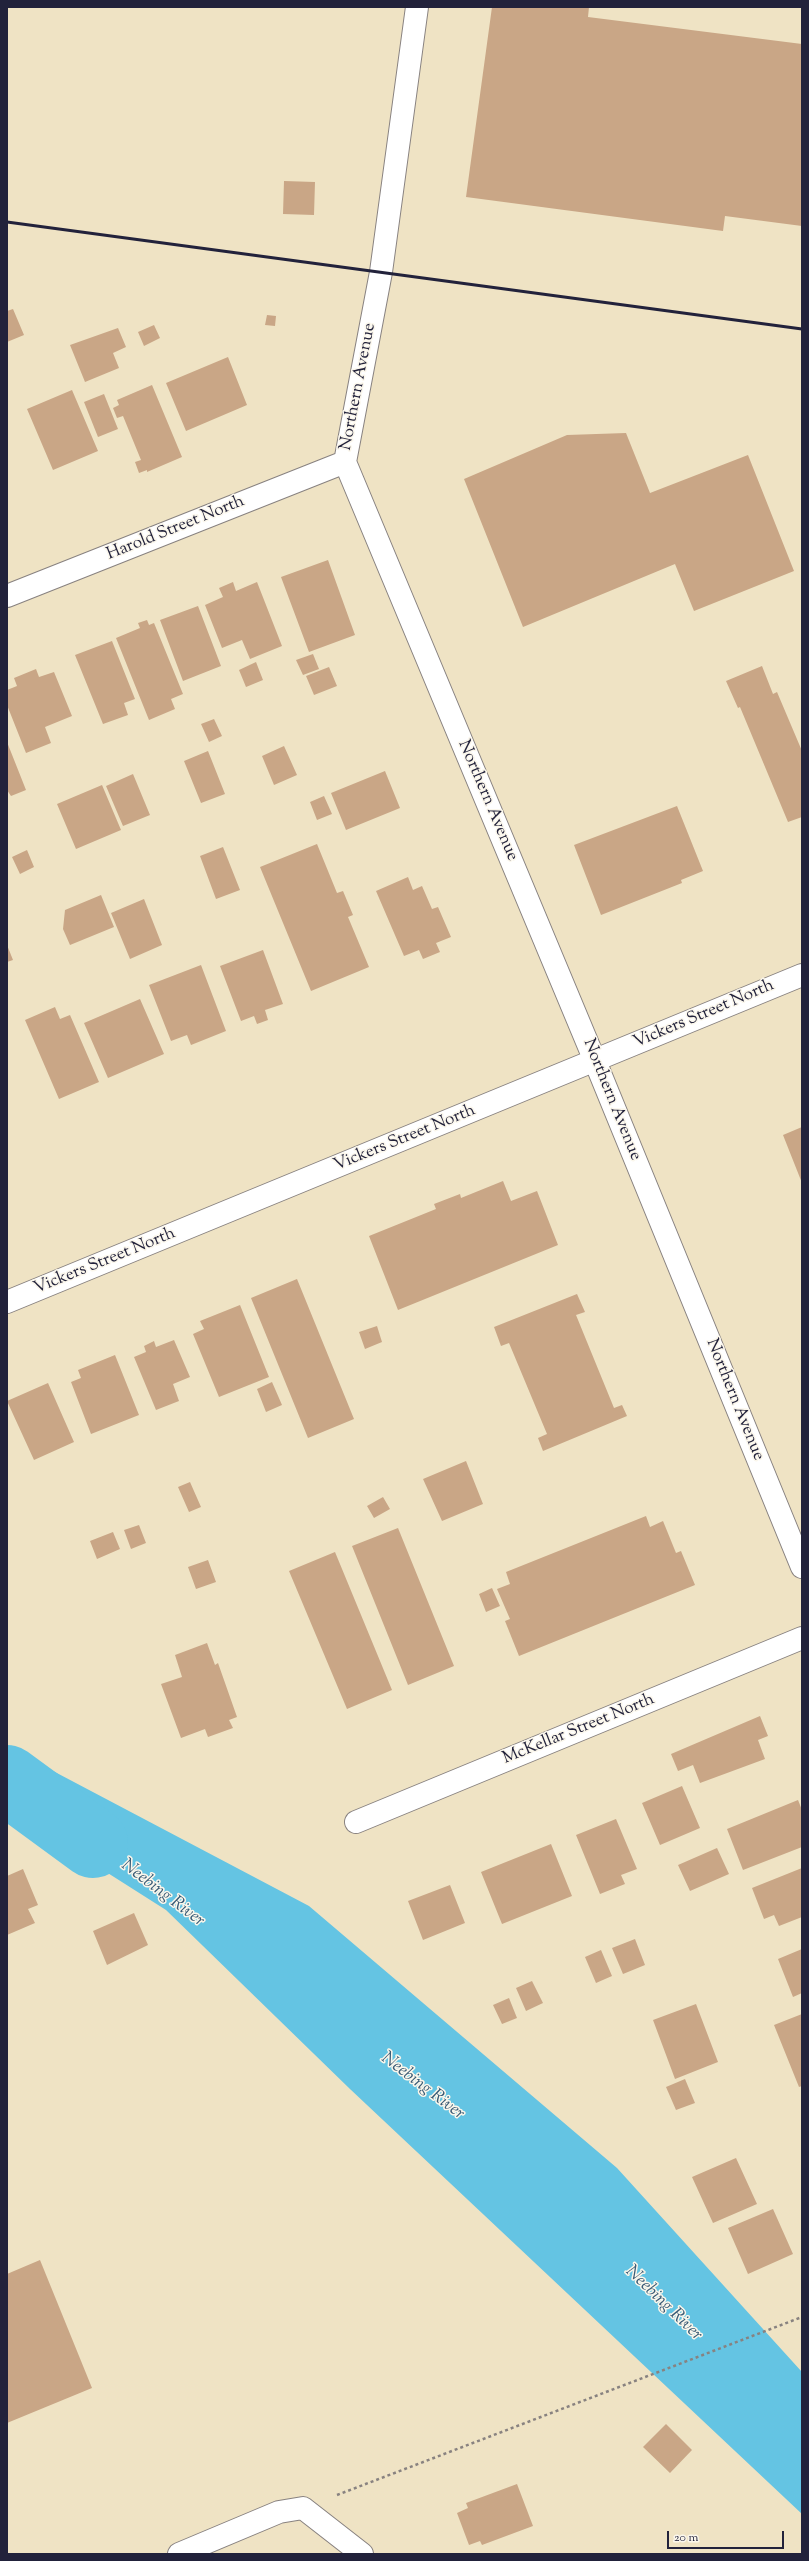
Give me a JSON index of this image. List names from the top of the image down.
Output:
{
  "streets": {
    "street": [
      "Northern Avenue",
      "Harold Street North",
      "Vickers Street North",
      "McKellar Street North"
    ]
  },
  "crossings": [
    ["Northern Avenue", "Harold Street North"],
    ["Northern Avenue", "Vickers Street North"]
  ],
  "water": ["Neebing River"],
  "scale_bar": "20 m"
}
